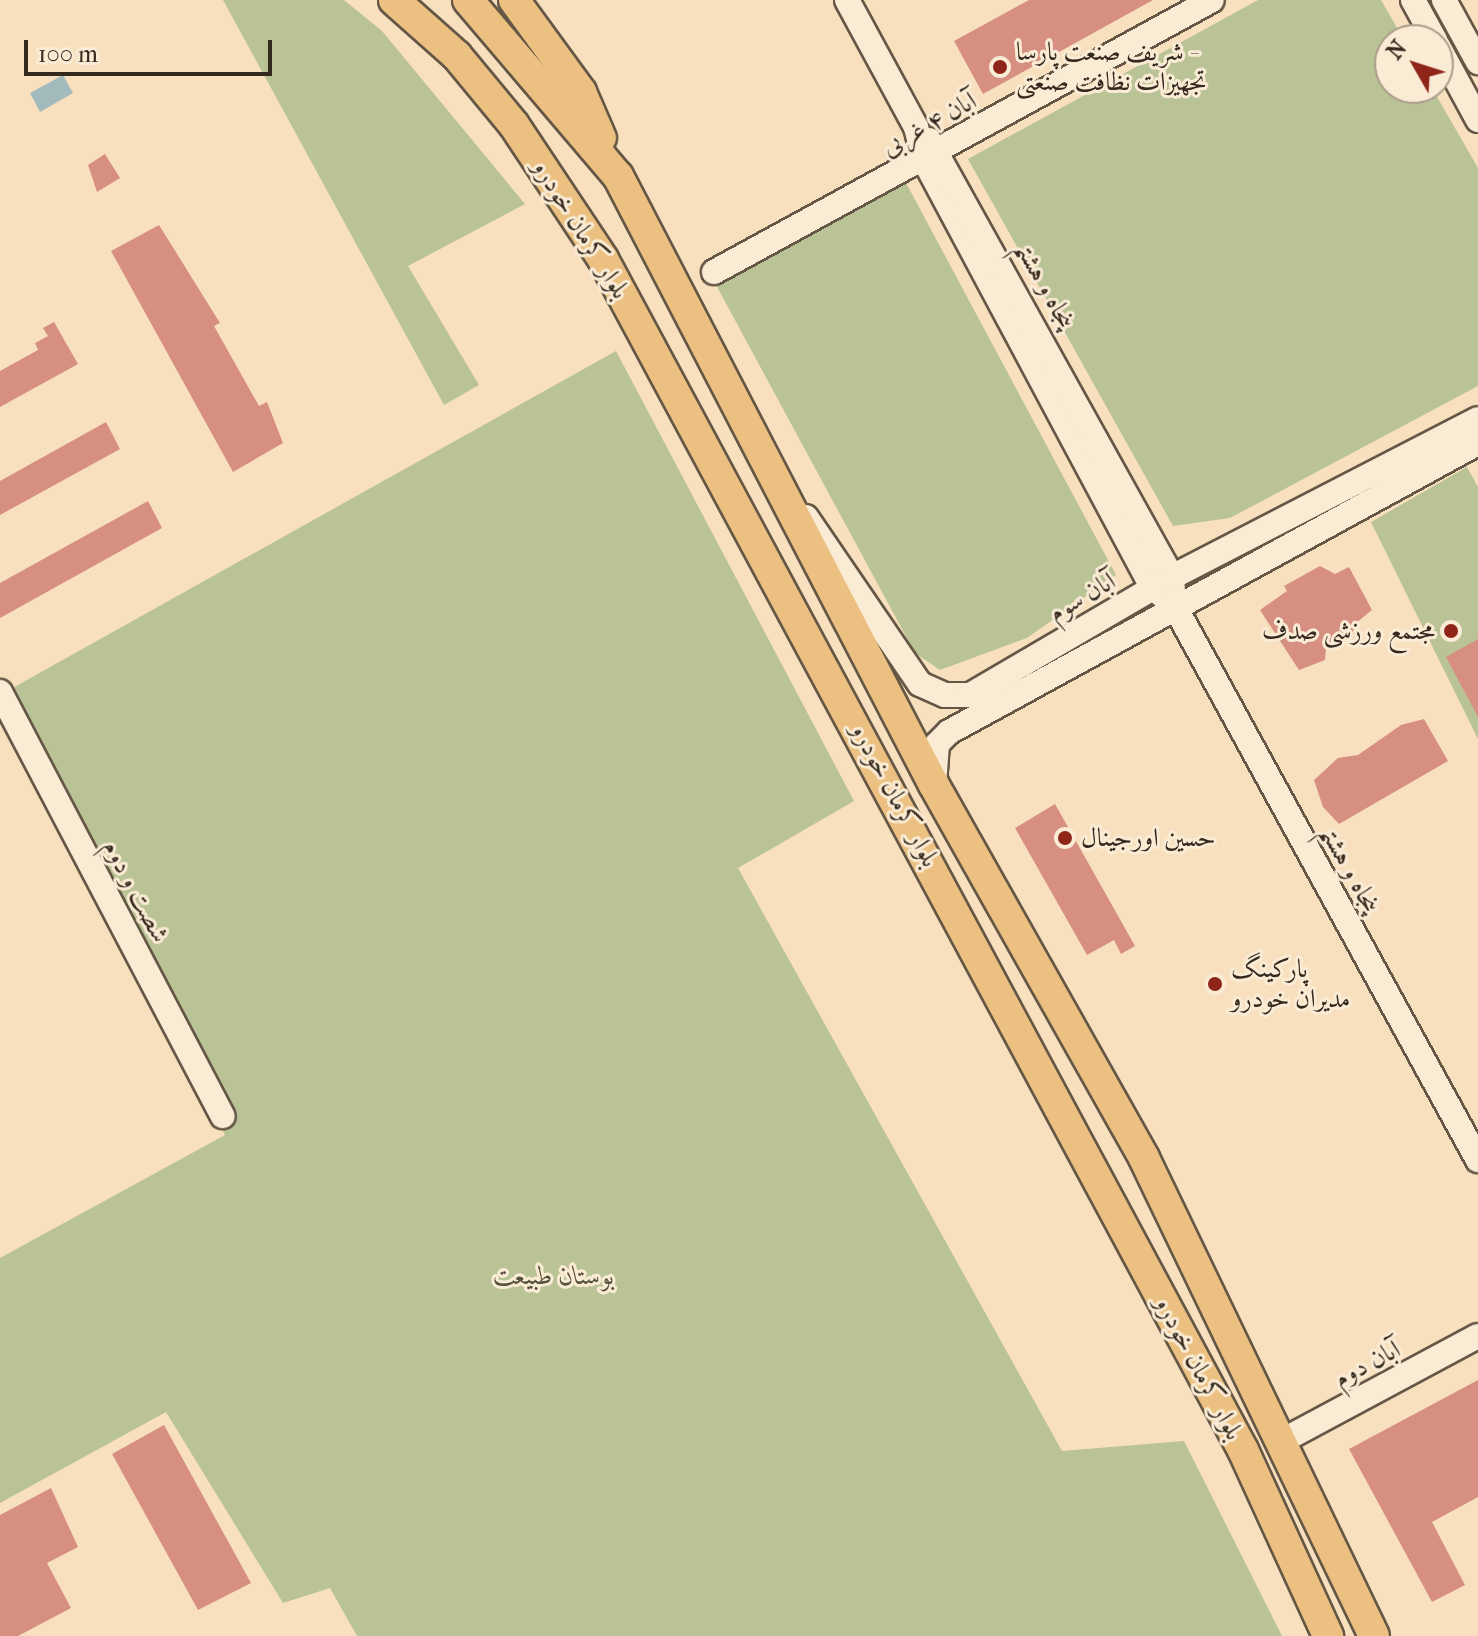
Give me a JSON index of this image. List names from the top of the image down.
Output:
{
  "streets": {
    "main road": ["بلوار کرمان خودرو"],
    "street": [
      "آبان ۴ غربی",
      "پنجاه و هشتم",
      "آبان سوم",
      "شصت و دوم",
      "آبان دوم"
    ]
  },
  "crossings": [
    ["آبان ۴ غربی", "پنجاه و هشتم"],
    ["بلوار کرمان خودرو", "آبان سوم"],
    ["بلوار کرمان خودرو", "آبان دوم"],
    ["پنجاه و هشتم", "آبان سوم"]
  ],
  "parks": ["بوستان طبیعت"],
  "places": [
    "شریف صنعت پارسا - تجهیزات نظافت صنعتی",
    "مجتمع ورزشی صدف",
    "حسین اورجینال",
    "پارکینگ مدیران خودرو"
  ],
  "scale_bar": "100 m",
  "north": "top left"
}
